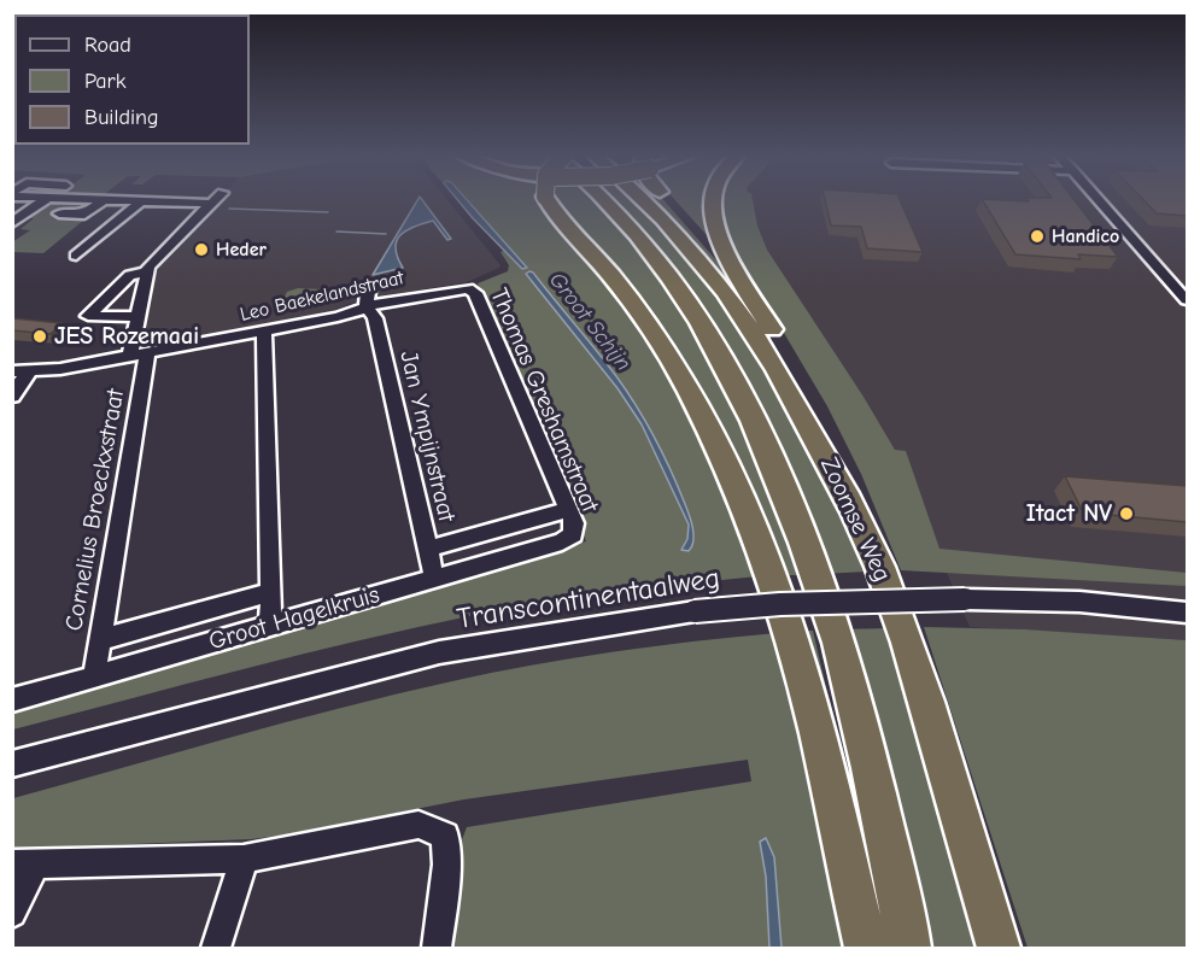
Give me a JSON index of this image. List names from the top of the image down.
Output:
{
  "streets": {
    "highway": ["Zoomse Weg"],
    "street": [
      "Leo Baekelandstraat",
      "Thomas Greshamstraat",
      "Jan Ympijnstraat",
      "Cornelius Broeckxstraat",
      "Transcontinentaalweg",
      "Groot Hagelkruis"
    ]
  },
  "crossings": [
    ["Leo Baekelandstraat", "Thomas Greshamstraat"],
    ["Leo Baekelandstraat", "Jan Ympijnstraat"],
    ["Leo Baekelandstraat", "Cornelius Broeckxstraat"],
    ["Thomas Greshamstraat", "Groot Hagelkruis"],
    ["Jan Ympijnstraat", "Groot Hagelkruis"],
    ["Cornelius Broeckxstraat", "Groot Hagelkruis"]
  ],
  "water": ["Groot Schijn"],
  "places": [
    "Handico",
    "Heder",
    "JES Rozemaai",
    "Itact NV"
  ],
  "legend": ["Road", "Park", "Building"]
}
